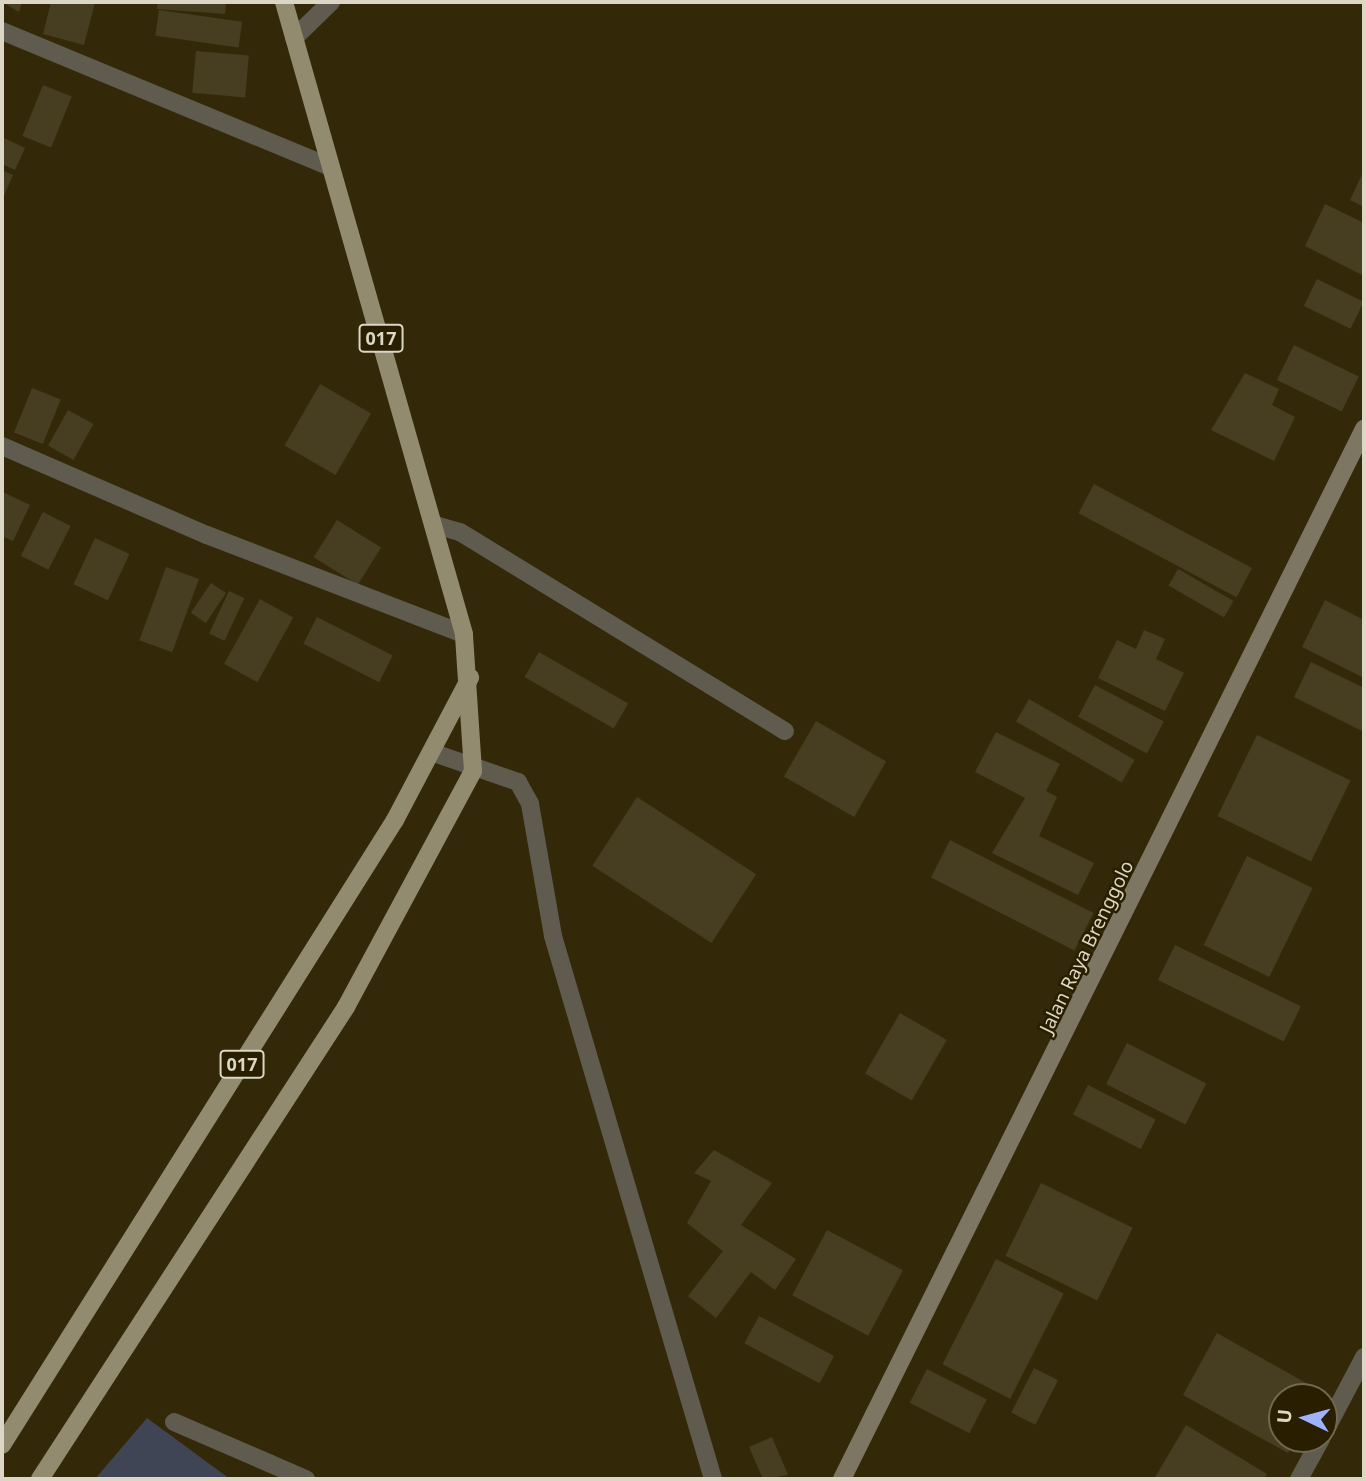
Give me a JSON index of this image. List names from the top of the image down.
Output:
{
  "streets": {
    "main road": ["017", "Jalan Raya Brenggolo"]
  },
  "north": "left"
}
